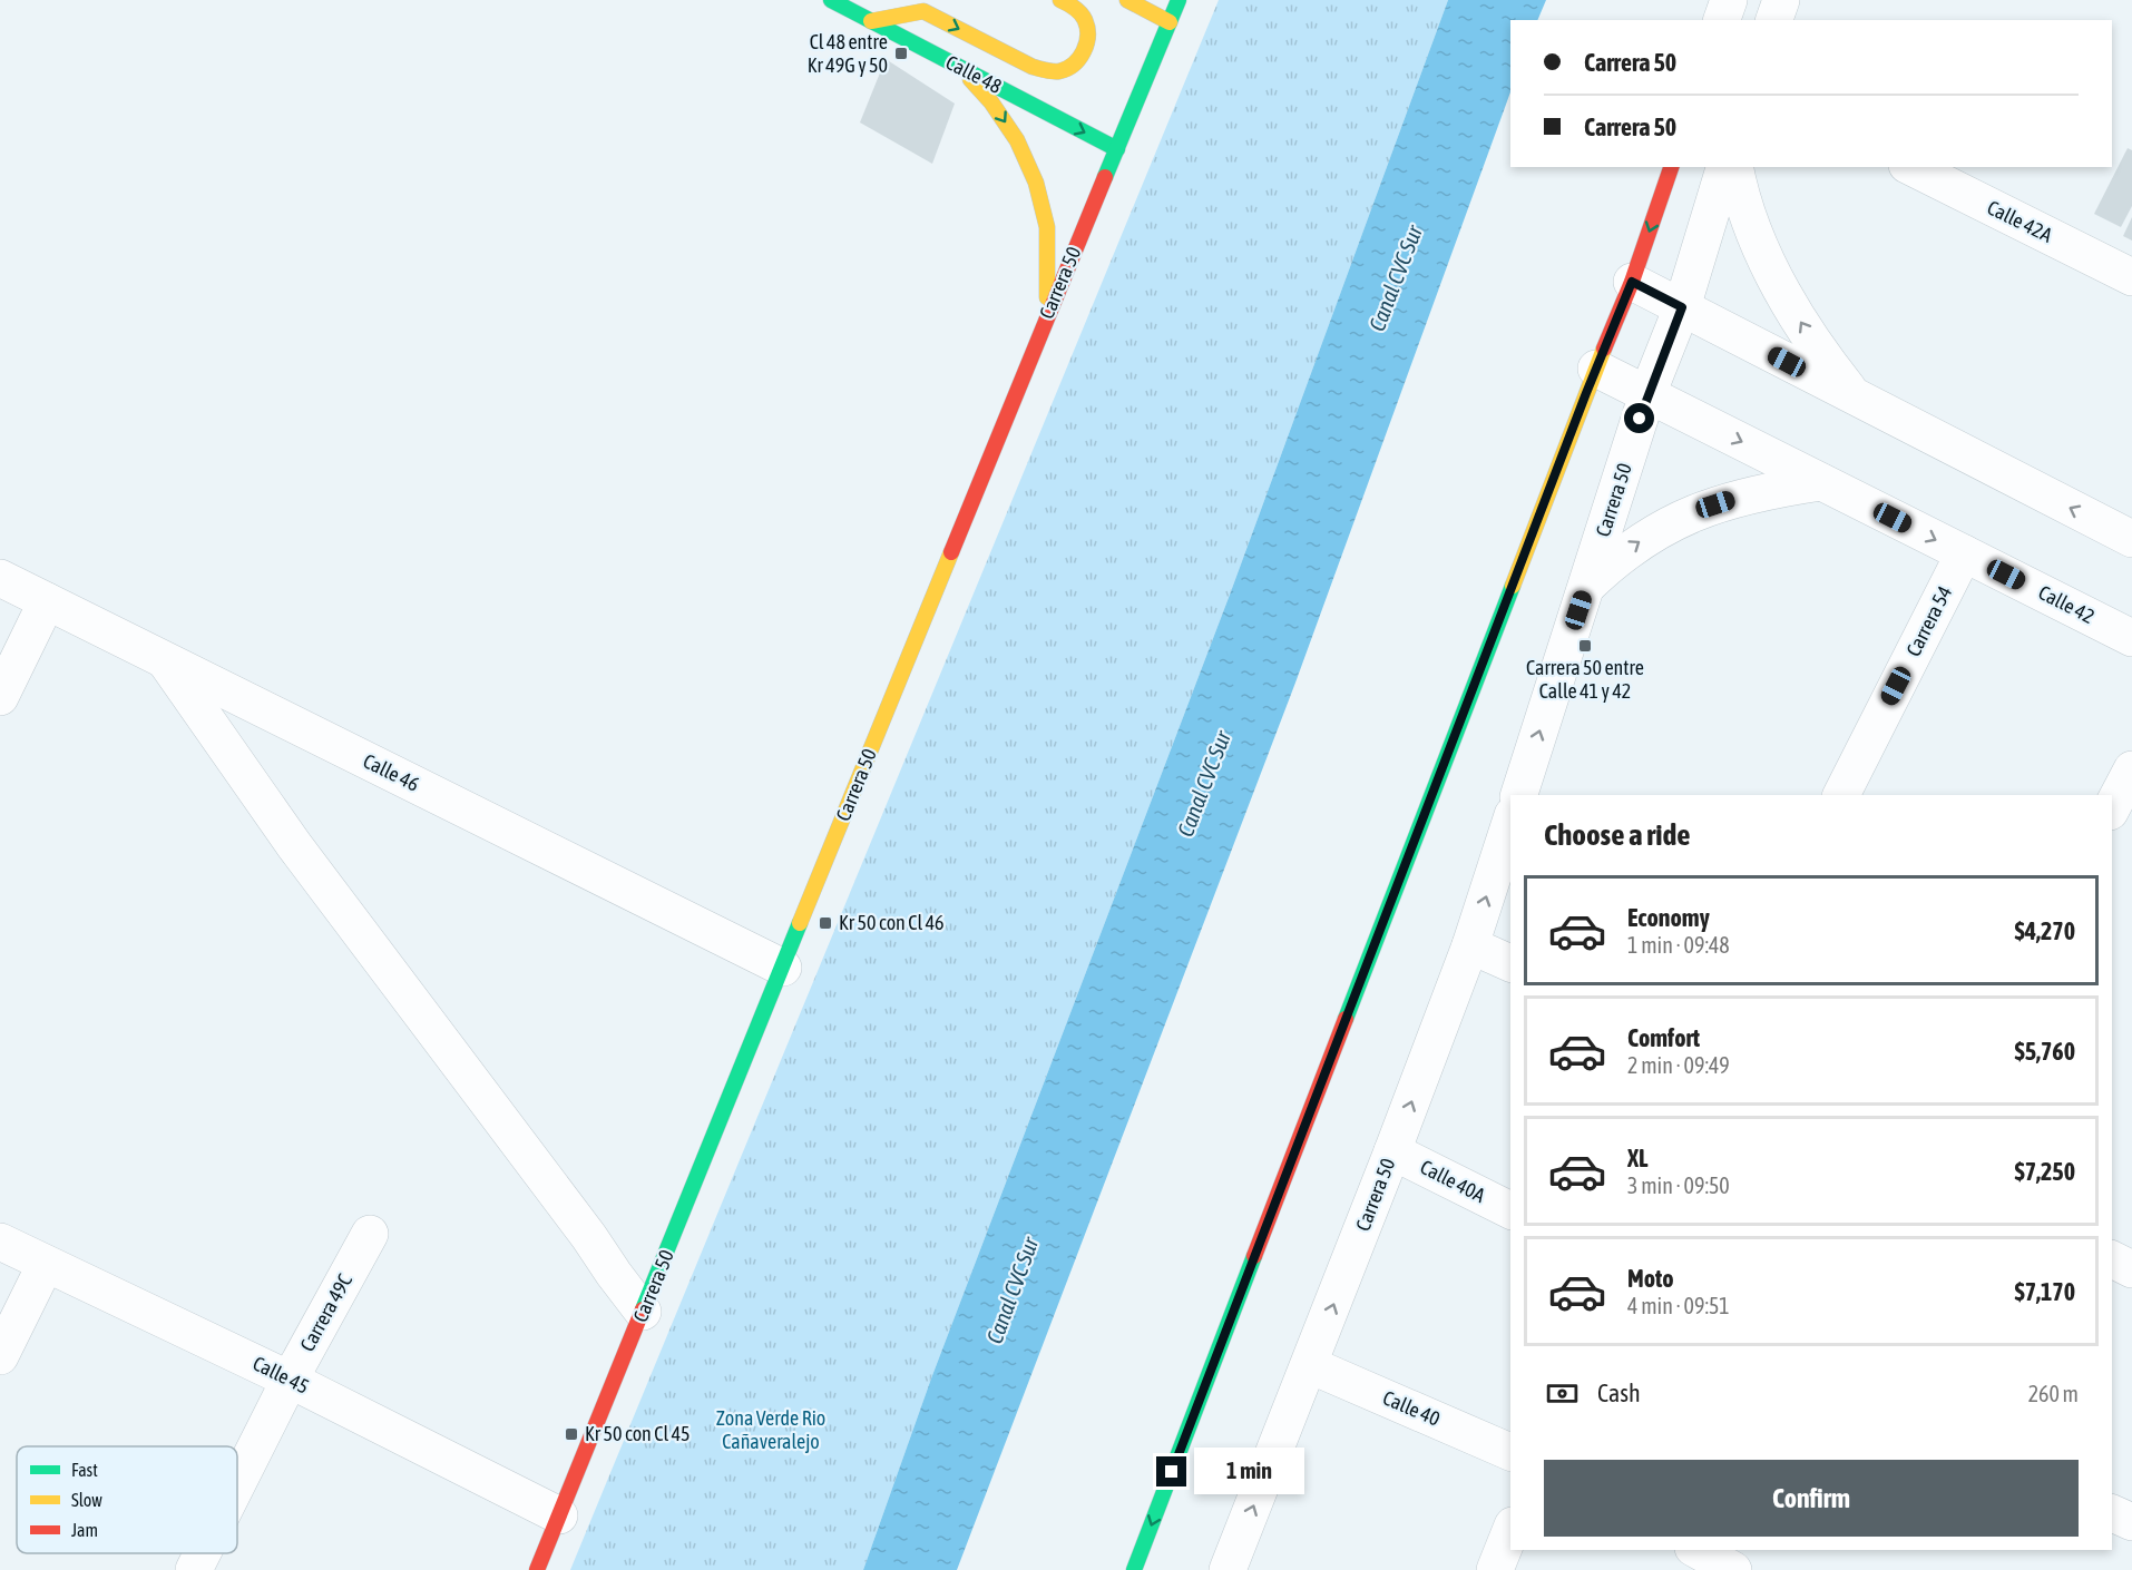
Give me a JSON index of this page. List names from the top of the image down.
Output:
{
  "streets": {
    "street": [
      "Calle 48",
      "Calle 42A",
      "Carrera 50",
      "Calle 42",
      "Carrera 54",
      "Calle 46",
      "Calle 40A",
      "Carrera 49C",
      "Calle 45",
      "Calle 40"
    ]
  },
  "crossings": [
    ["Calle 48", "Carrera 50"],
    ["Carrera 50", "Calle 42"],
    ["Carrera 50", "Calle 46"],
    ["Carrera 50", "Calle 40A"],
    ["Carrera 50", "Calle 45"],
    ["Carrera 50", "Calle 40"],
    ["Calle 42", "Carrera 54"],
    ["Carrera 49C", "Calle 45"]
  ],
  "one_way": ["Calle 48"],
  "water": ["Canal CVC Sur"],
  "parks": ["Zona Verde Rio Cañaveralejo"],
  "places": {
    "transit": [
      "Cl 48 entre Kr 49G y 50",
      "Carrera 50 entre Calle 41 y 42",
      "Kr 50 con Cl 46",
      "Kr 50 con Cl 45"
    ]
  },
  "legend": ["Fast", "Slow", "Jam"],
  "page": {
    "banner": ["Carrera 50", "Carrera 50"],
    "heading": "Choose a ride",
    "list": [
      {
        "name": "Economy",
        "note": "1 min · 09:48",
        "value": "$4,270"
      },
      {
        "name": "Comfort",
        "note": "2 min · 09:49",
        "value": "$5,760"
      },
      {
        "name": "XL",
        "note": "3 min · 09:50",
        "value": "$7,250"
      },
      {
        "name": "Moto",
        "note": "4 min · 09:51",
        "value": "$7,170"
      }
    ],
    "pay": ["Cash", "260 m"],
    "buttons": "Confirm",
    "bubble": "1 min"
  }
}
